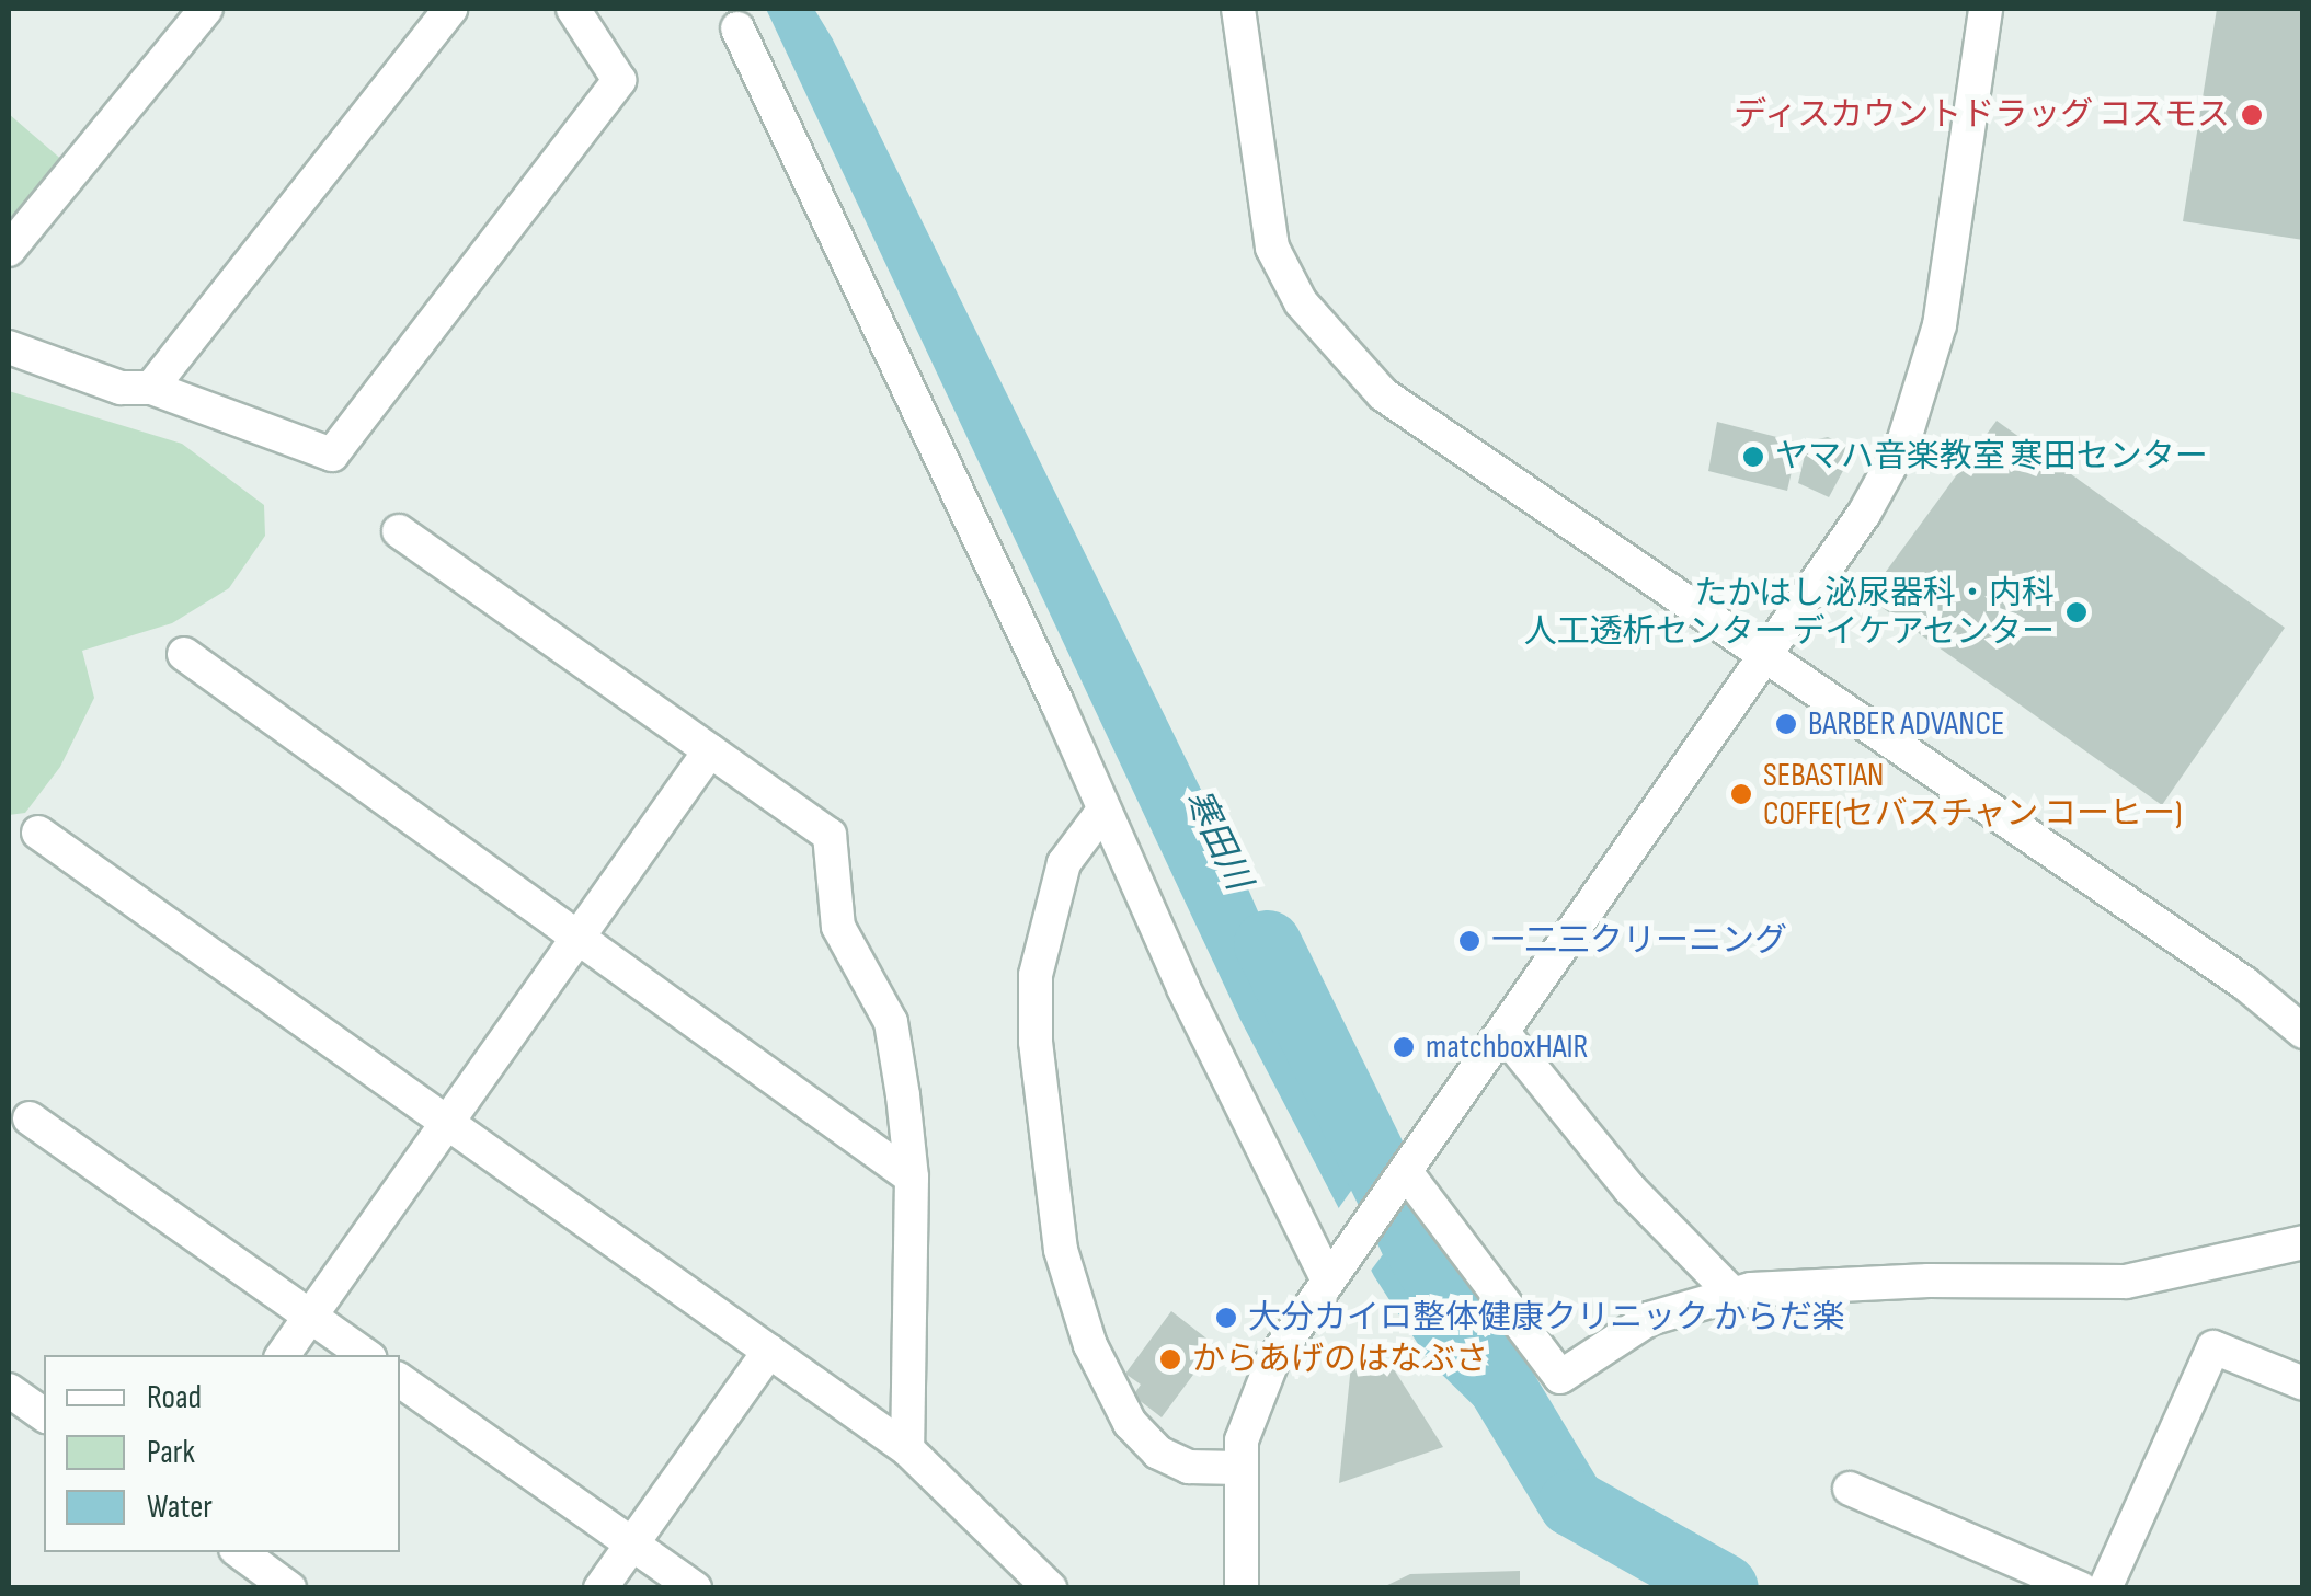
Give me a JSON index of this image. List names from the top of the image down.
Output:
{
  "water": ["寒田川"],
  "places": [
    "ディスカウントドラッグ コスモス",
    "ヤマハ音楽教室 寒田センター",
    "たかはし泌尿器科・内科 人工透析センター デイケアセンター",
    "BARBER ADVANCE",
    "SEBASTIAN COFFE(セバスチャン コーヒー)",
    "一二三クリーニング",
    "matchboxHAIR",
    "大分カイロ整体健康クリニック からだ楽",
    "からあげのはなぶさ"
  ],
  "legend": ["Road", "Park", "Water"]
}
